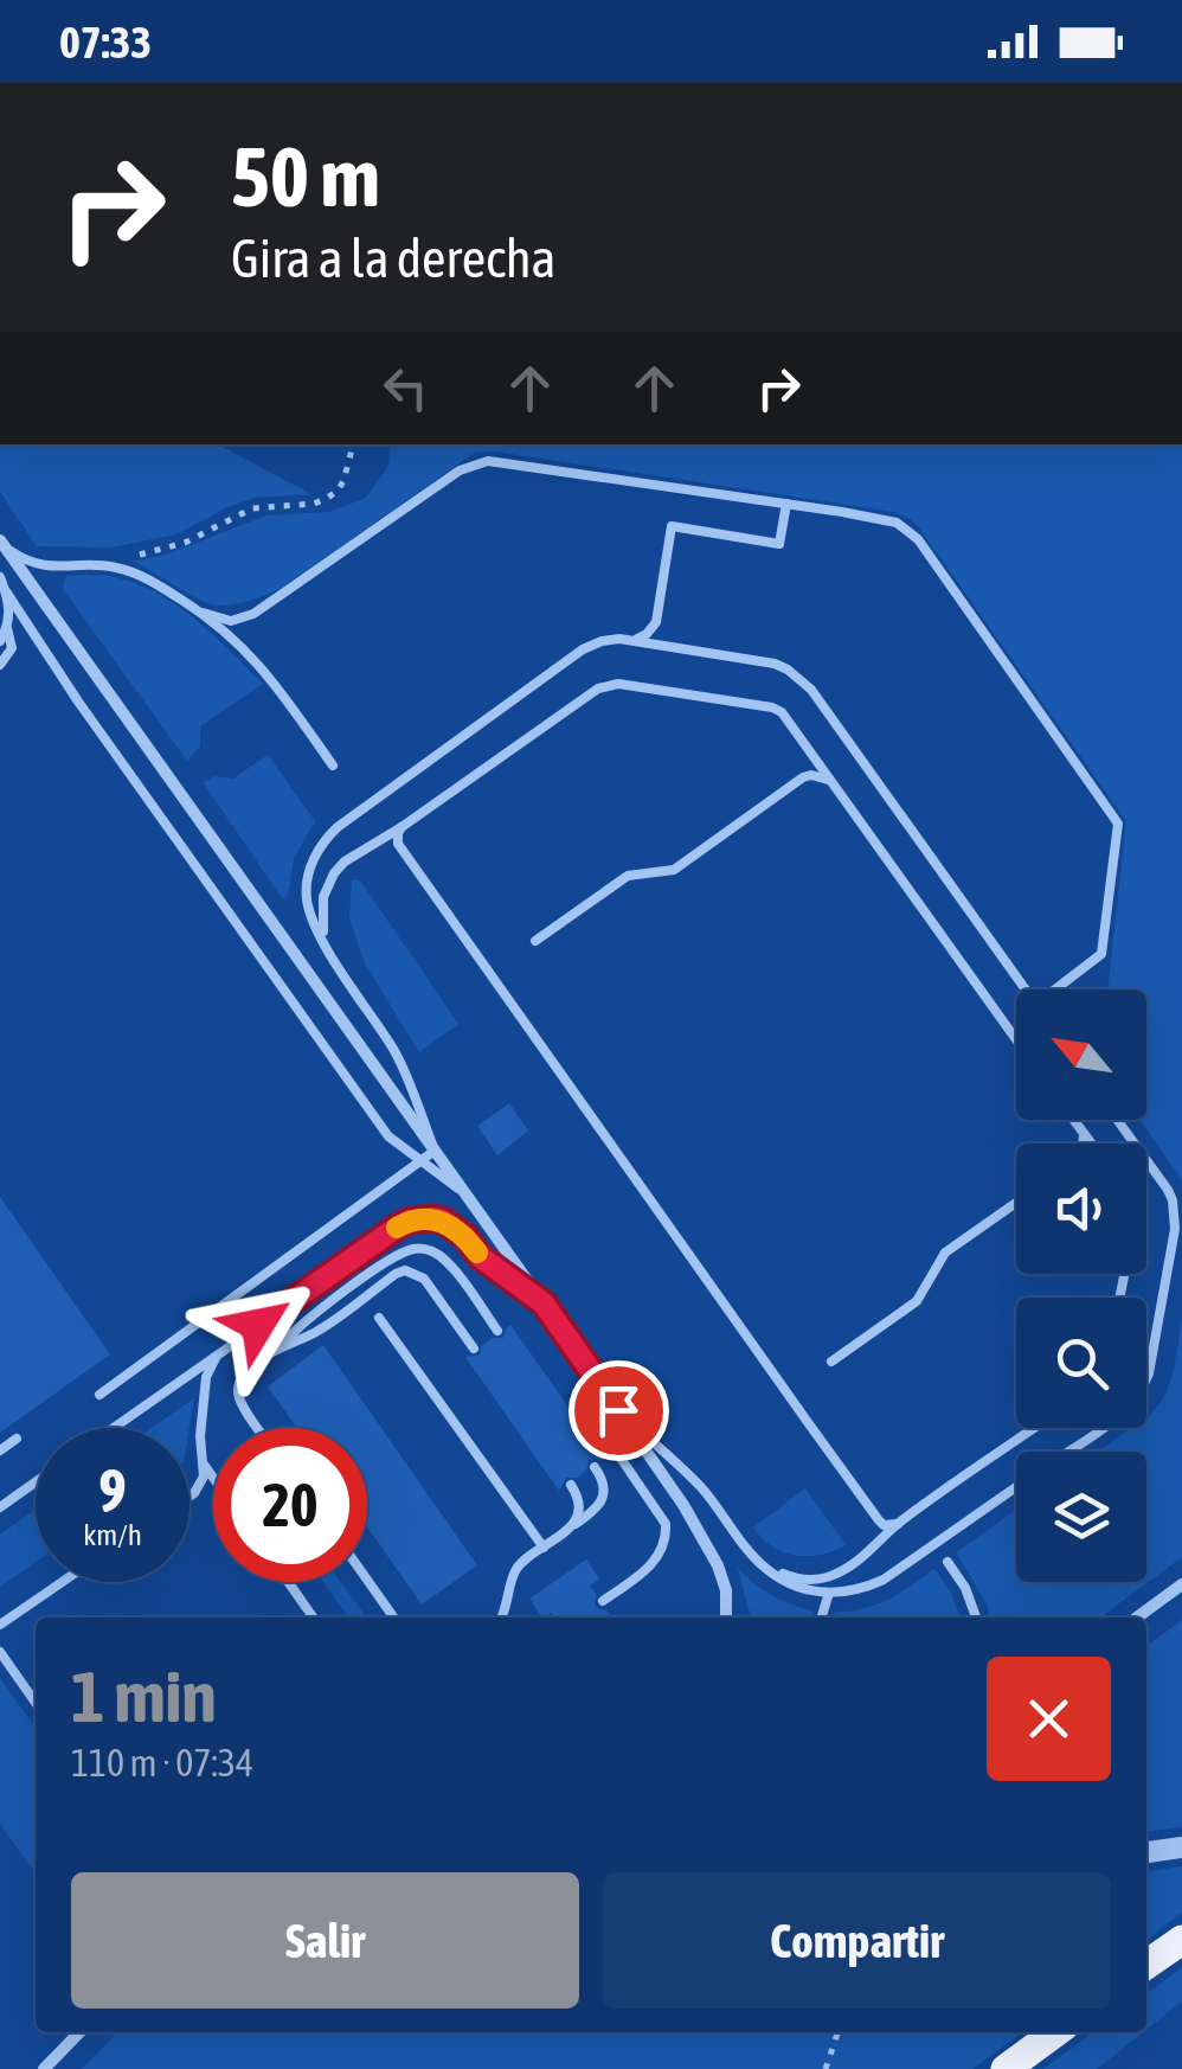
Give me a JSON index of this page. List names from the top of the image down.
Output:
{
  "north": "top left",
  "page": {
    "status": "07:33",
    "turn": ["50 m", "Gira a la derecha"],
    "speed": "9 km/h",
    "limit": "20",
    "heading": ["1 min", "110 m · 07:34"],
    "buttons": ["Salir", "Compartir"]
  }
}
